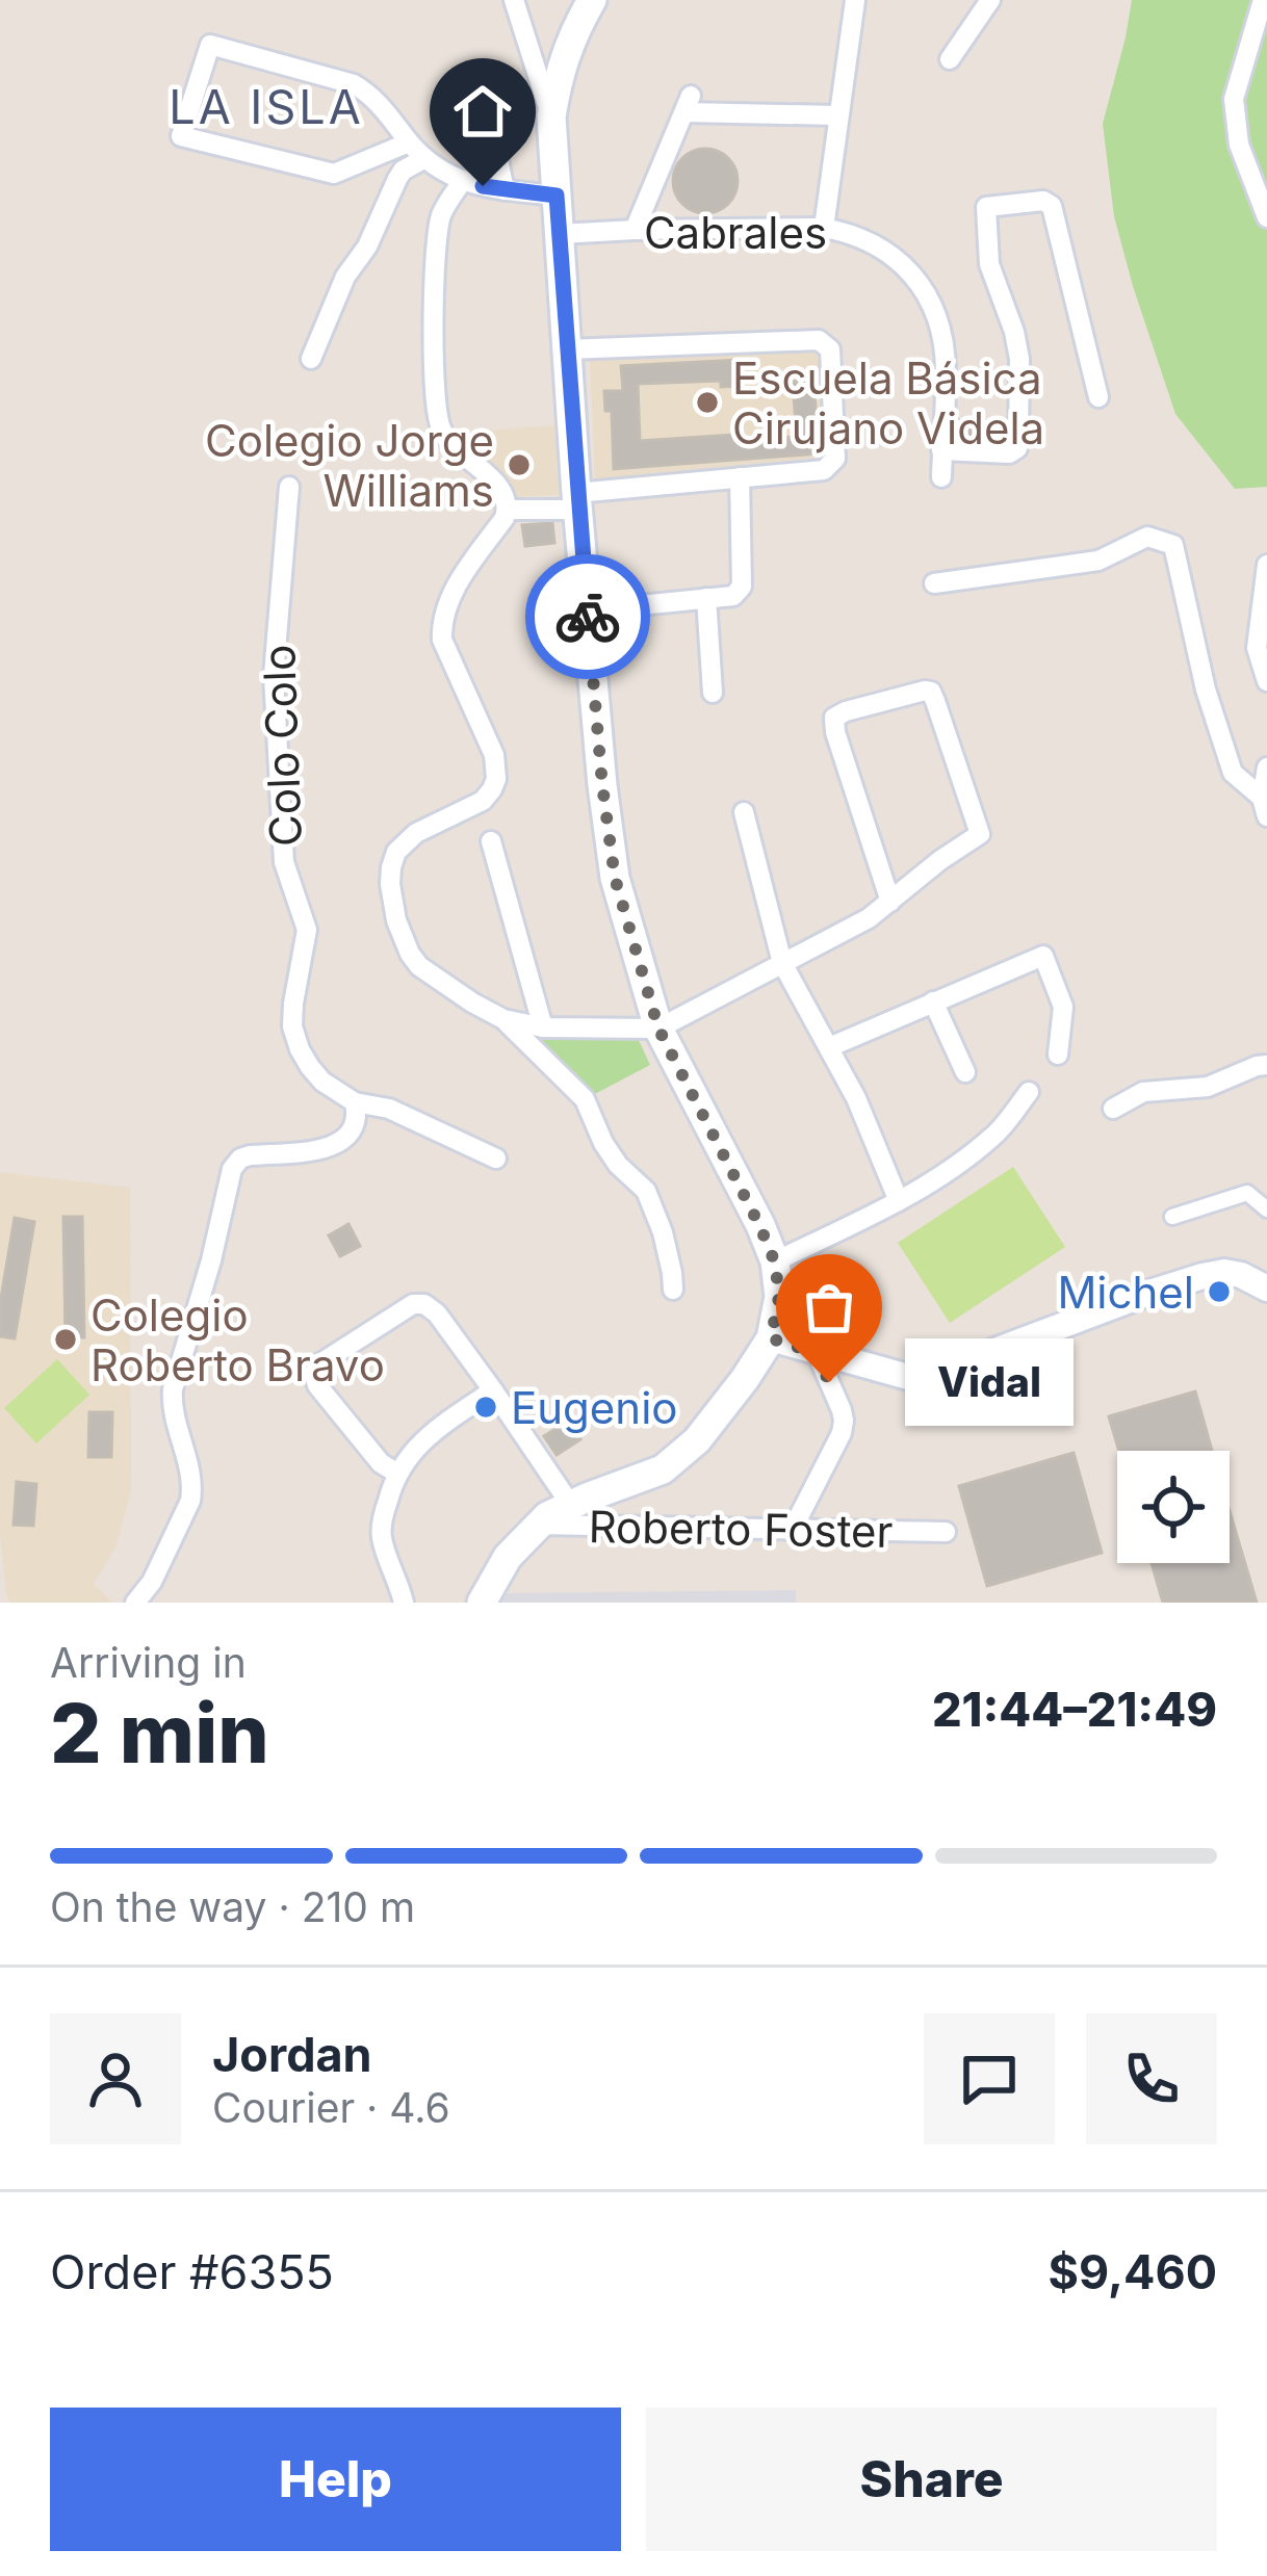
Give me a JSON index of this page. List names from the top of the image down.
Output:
{
  "streets": {
    "street": ["Cabrales", "Colo Colo", "Roberto Foster"]
  },
  "districts": ["LA ISLA"],
  "places": [
    "Escuela Básica Cirujano Videla",
    "Colegio Jorge Williams",
    "Michel",
    "Colegio Roberto Bravo",
    "Vidal",
    "Eugenio"
  ],
  "page": {
    "bubble": "Vidal",
    "heading": ["2 min", "Arriving in", "21:44–21:49"],
    "panel": [
      "Jordan",
      "Courier · 4.6",
      "Order #6355",
      "$9,460"
    ],
    "bar": "On the way · 210 m",
    "buttons": ["Help", "Share"]
  }
}
